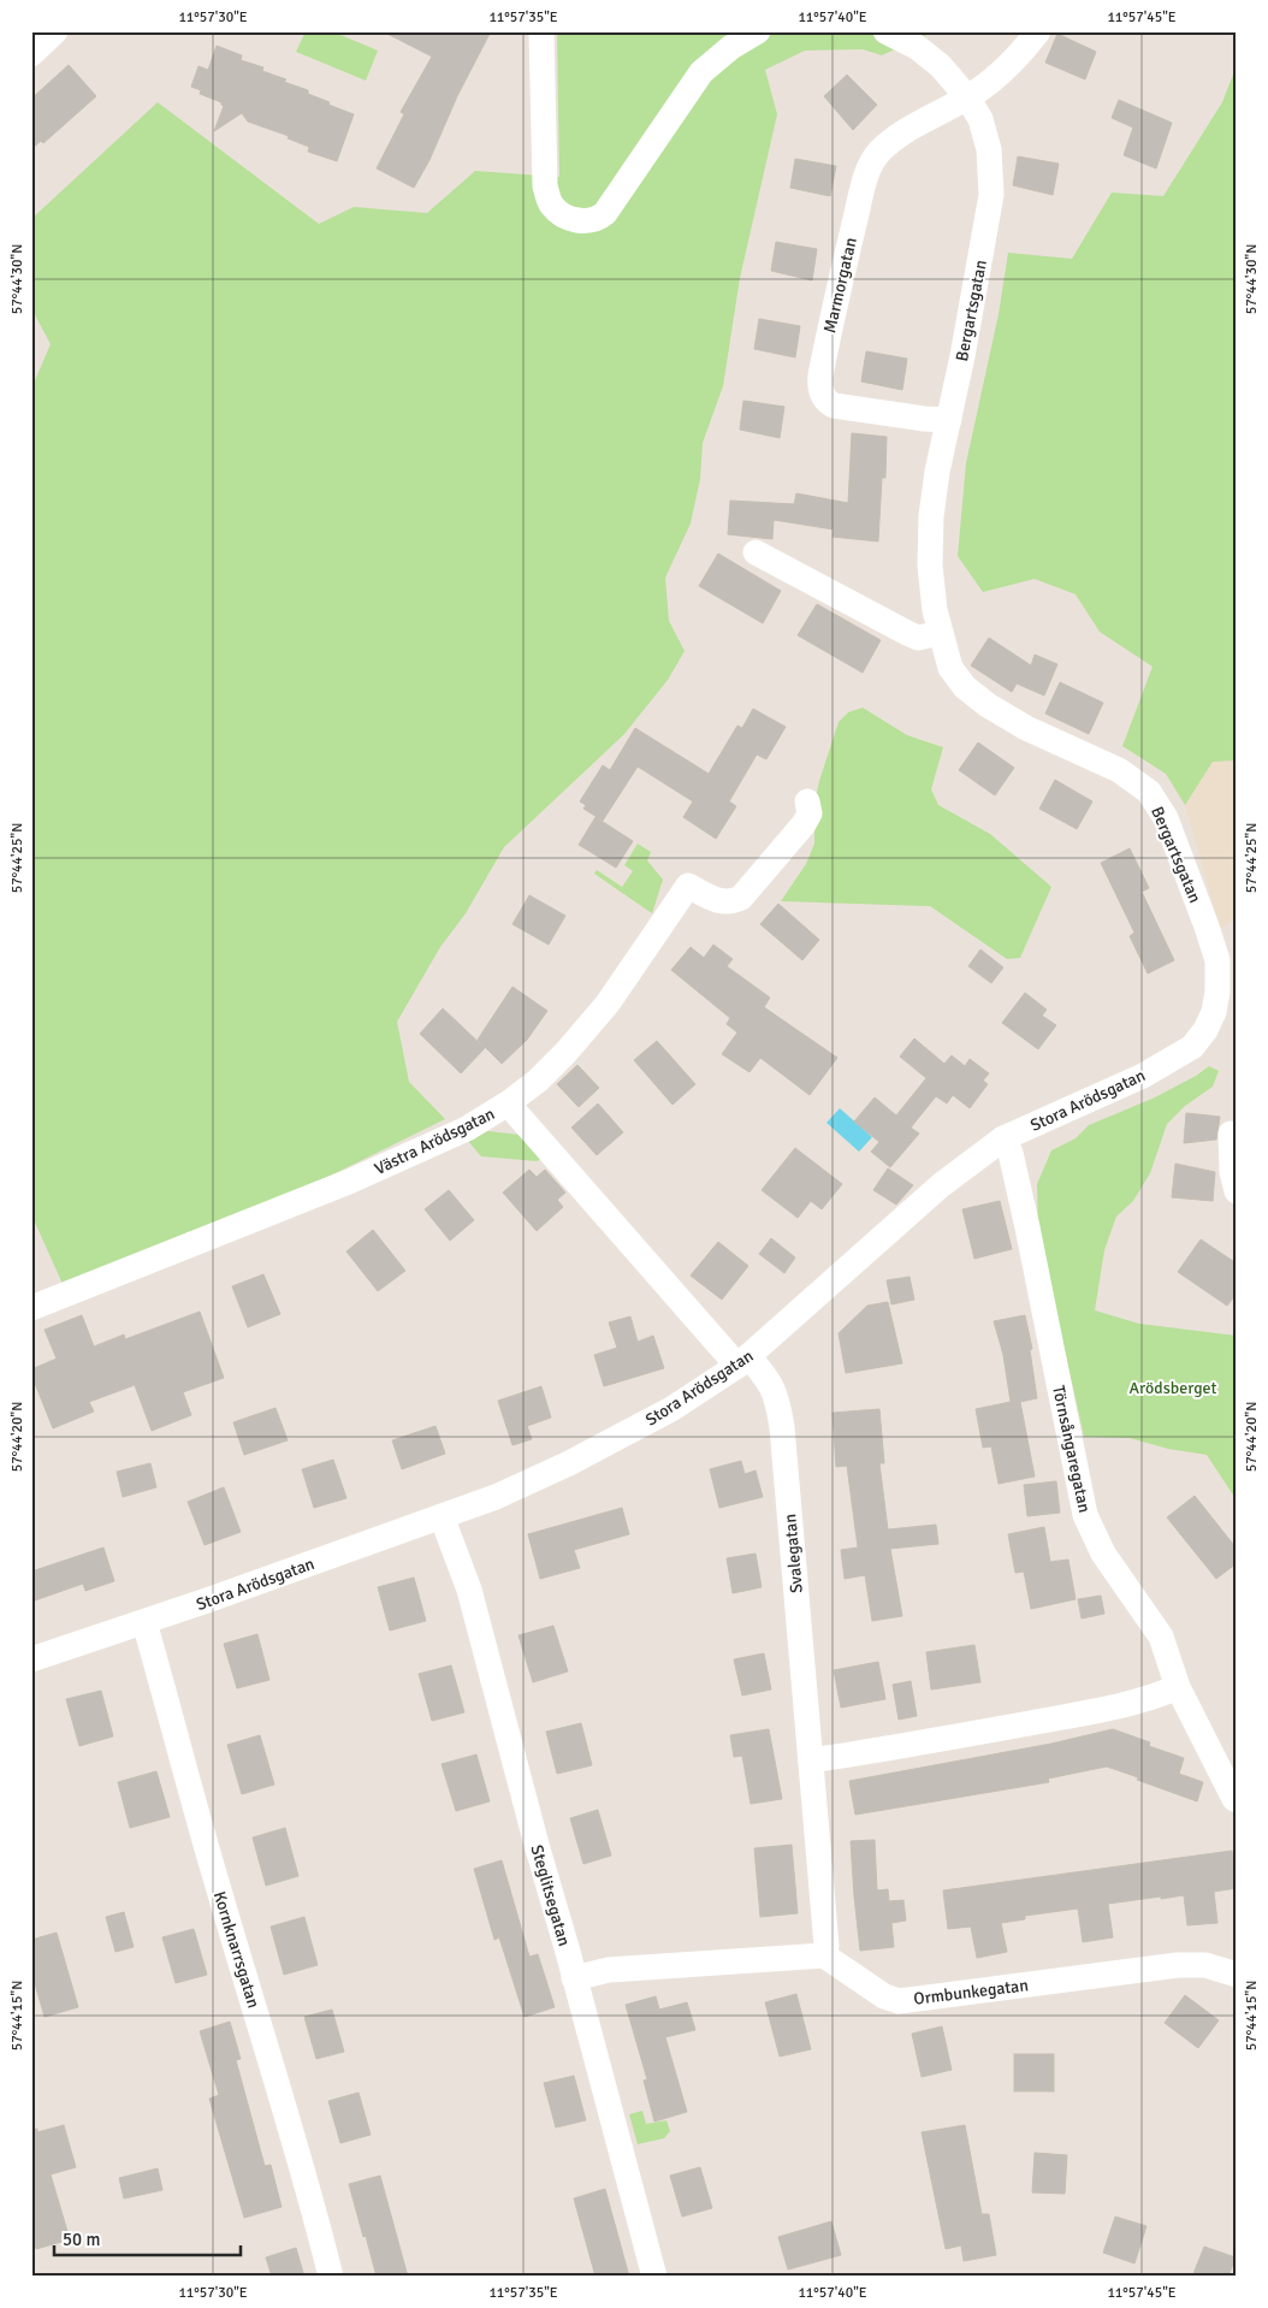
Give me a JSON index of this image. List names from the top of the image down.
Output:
{
  "streets": {
    "street": [
      "Marmorgatan",
      "Bergartsgatan",
      "Stora Arödsgatan",
      "Västra Arödsgatan",
      "Törnsångaregatan",
      "Svalegatan",
      "Steglitsegatan",
      "Kornknarrsgatan",
      "Ormbunkegatan"
    ]
  },
  "crossings": [
    ["Marmorgatan", "Bergartsgatan"],
    ["Bergartsgatan", "Stora Arödsgatan"],
    ["Stora Arödsgatan", "Törnsångaregatan"],
    ["Stora Arödsgatan", "Svalegatan"],
    ["Stora Arödsgatan", "Steglitsegatan"],
    ["Stora Arödsgatan", "Kornknarrsgatan"],
    ["Västra Arödsgatan", "Svalegatan"],
    ["Svalegatan", "Ormbunkegatan"]
  ],
  "parks": ["Arödsberget"],
  "scale_bar": "50 m",
  "coordinates": [
    "11°57'30\"E",
    "11°57'35\"E",
    "11°57'40\"E",
    "11°57'45\"E",
    "57°44'30\"N",
    "57°44'25\"N",
    "57°44'20\"N",
    "57°44'15\"N"
  ]
}
